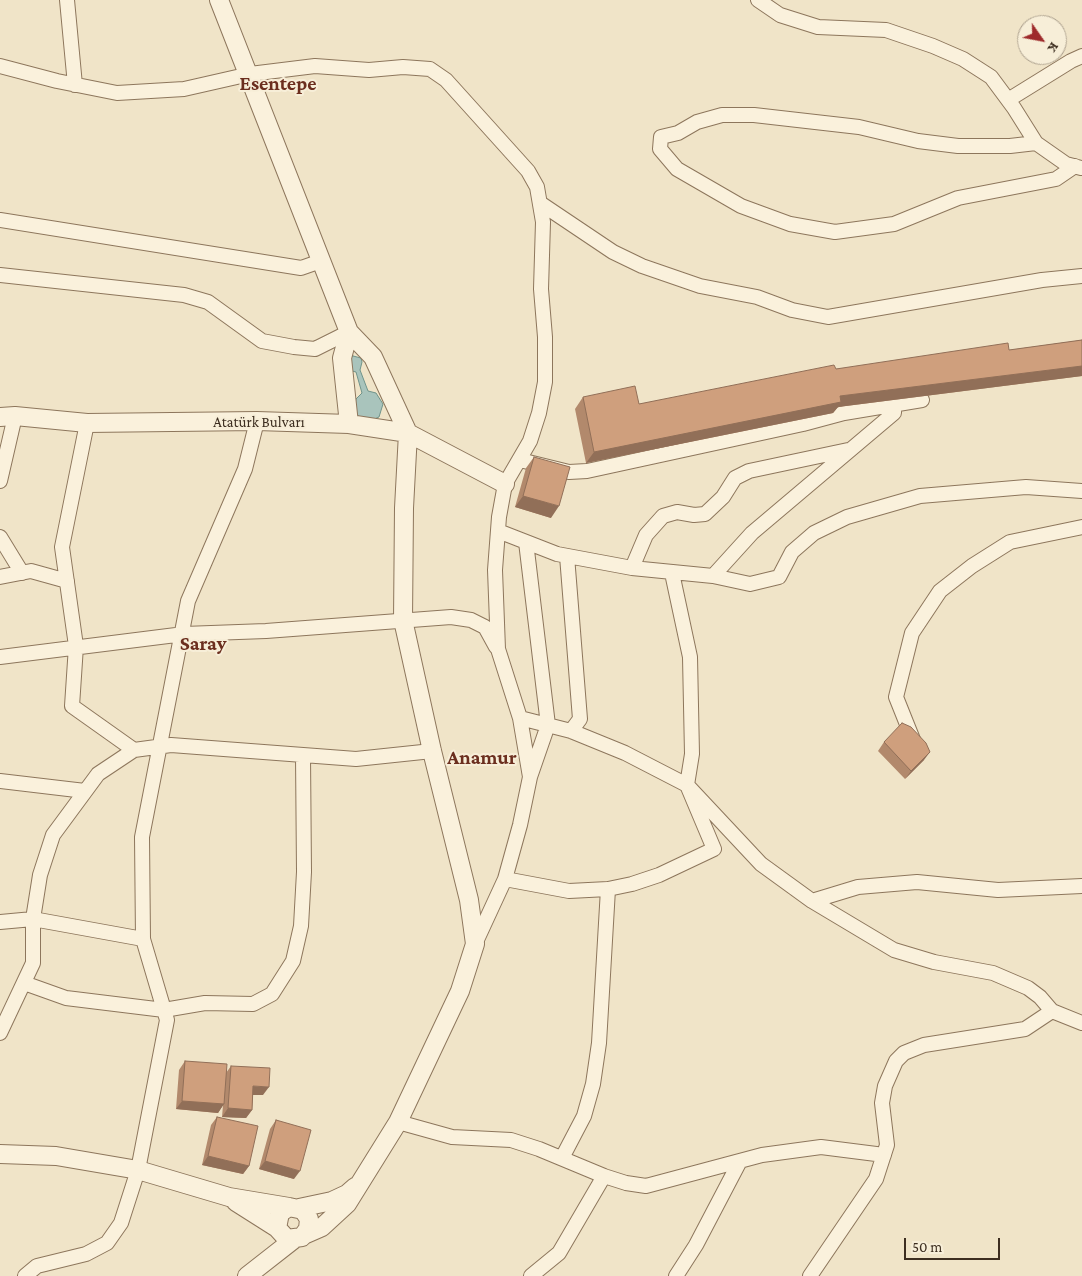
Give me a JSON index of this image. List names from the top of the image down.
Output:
{
  "streets": {
    "street": ["Atatürk Bulvarı"]
  },
  "districts": ["Esentepe", "Saray", "Anamur"],
  "scale_bar": "50 m",
  "north": "bottom right"
}
